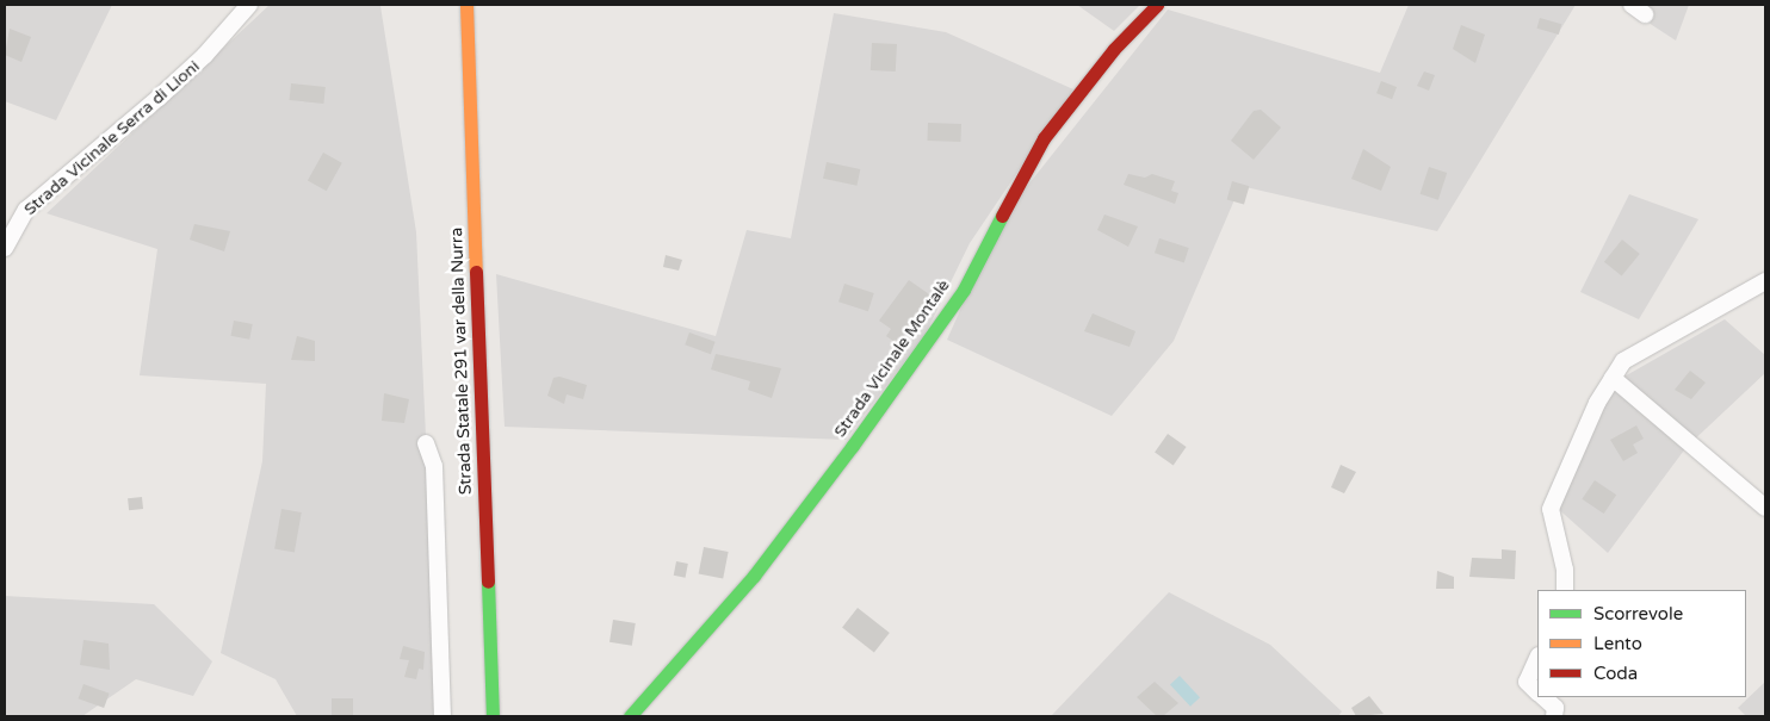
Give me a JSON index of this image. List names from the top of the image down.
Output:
{
  "streets": {
    "main road": ["Strada Vicinale Montalè", "Strada Statale 291 var della Nurra"],
    "street": ["Strada Vicinale Serra di Lioni"]
  },
  "legend": ["Scorrevole", "Lento", "Coda"]
}
